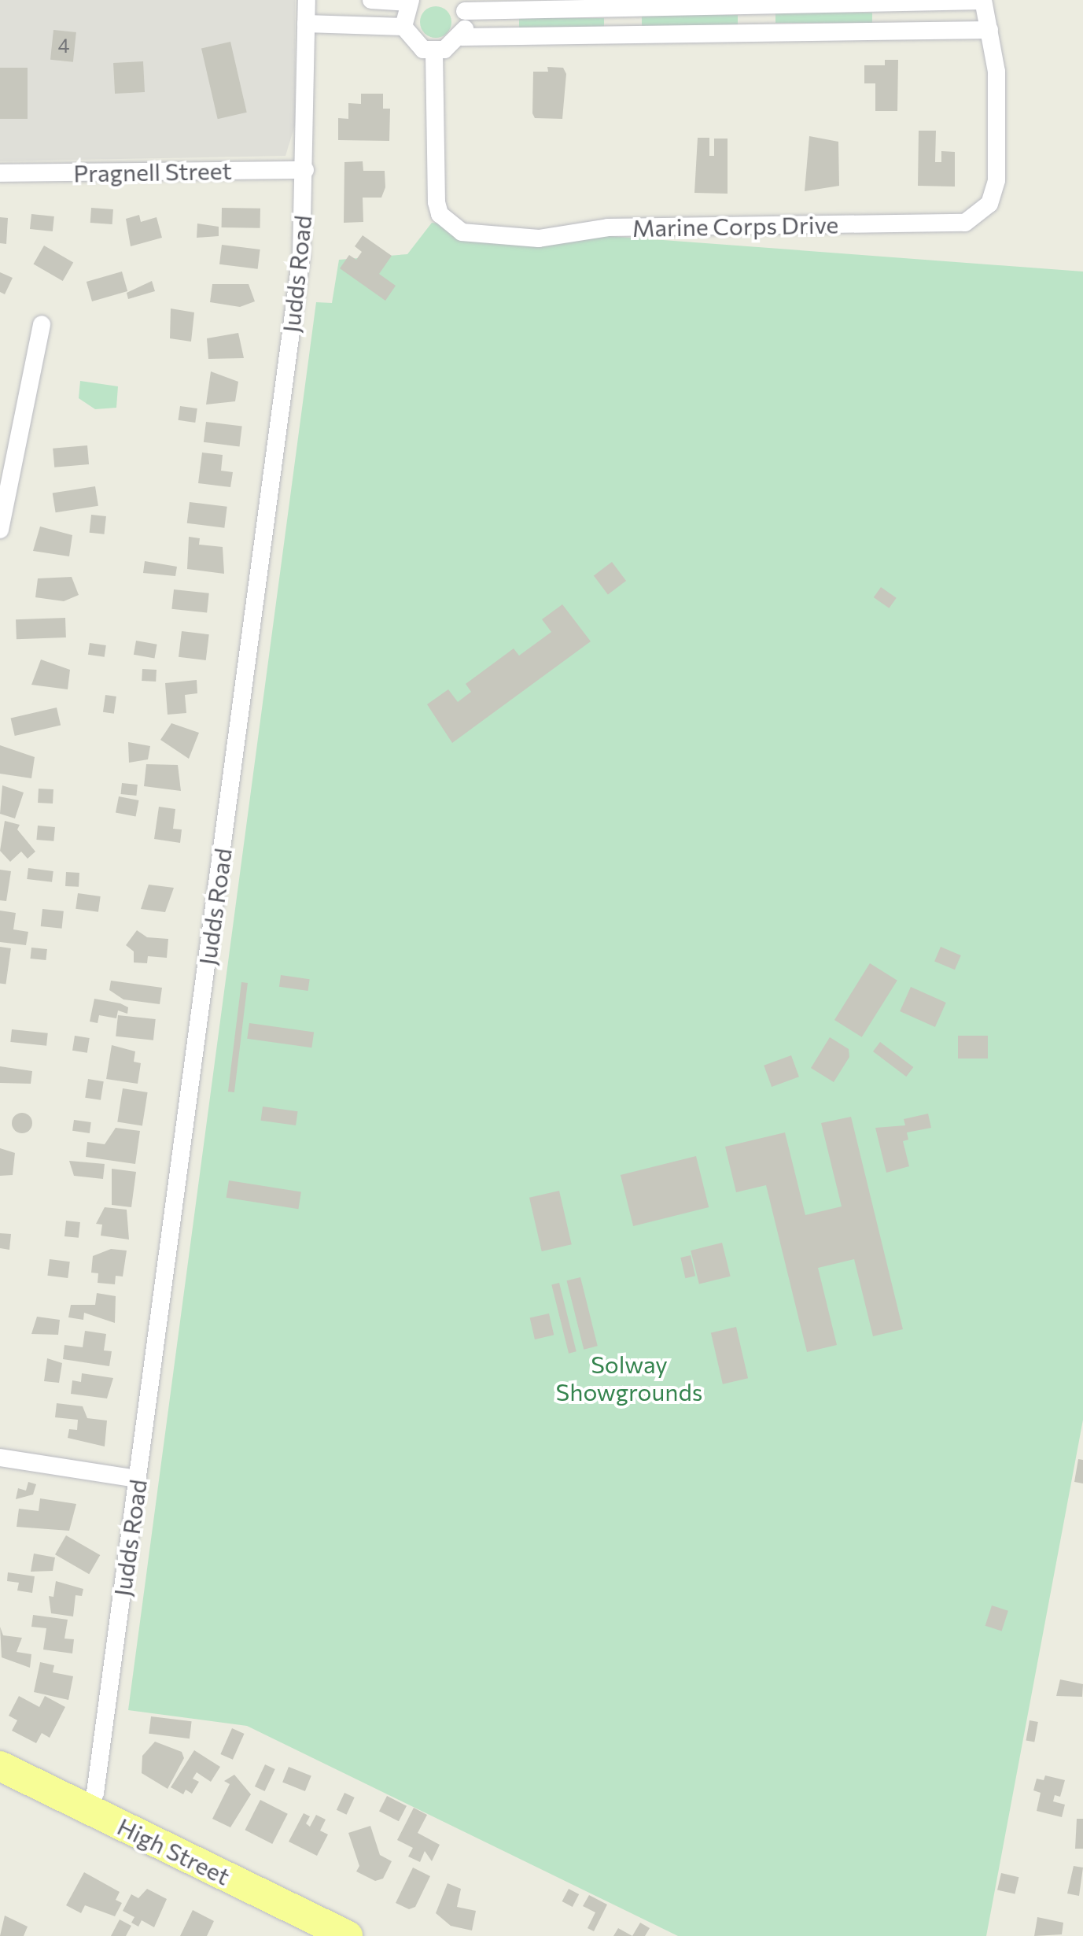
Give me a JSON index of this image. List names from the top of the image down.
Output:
{
  "streets": {
    "highway": ["High Street"],
    "street": ["Pragnell Street", "Marine Corps Drive", "Judds Road"]
  },
  "crossings": [
    ["Pragnell Street", "Judds Road"],
    ["Judds Road", "High Street"]
  ],
  "parks": ["Solway Showgrounds"],
  "house_numbers": ["4"]
}
